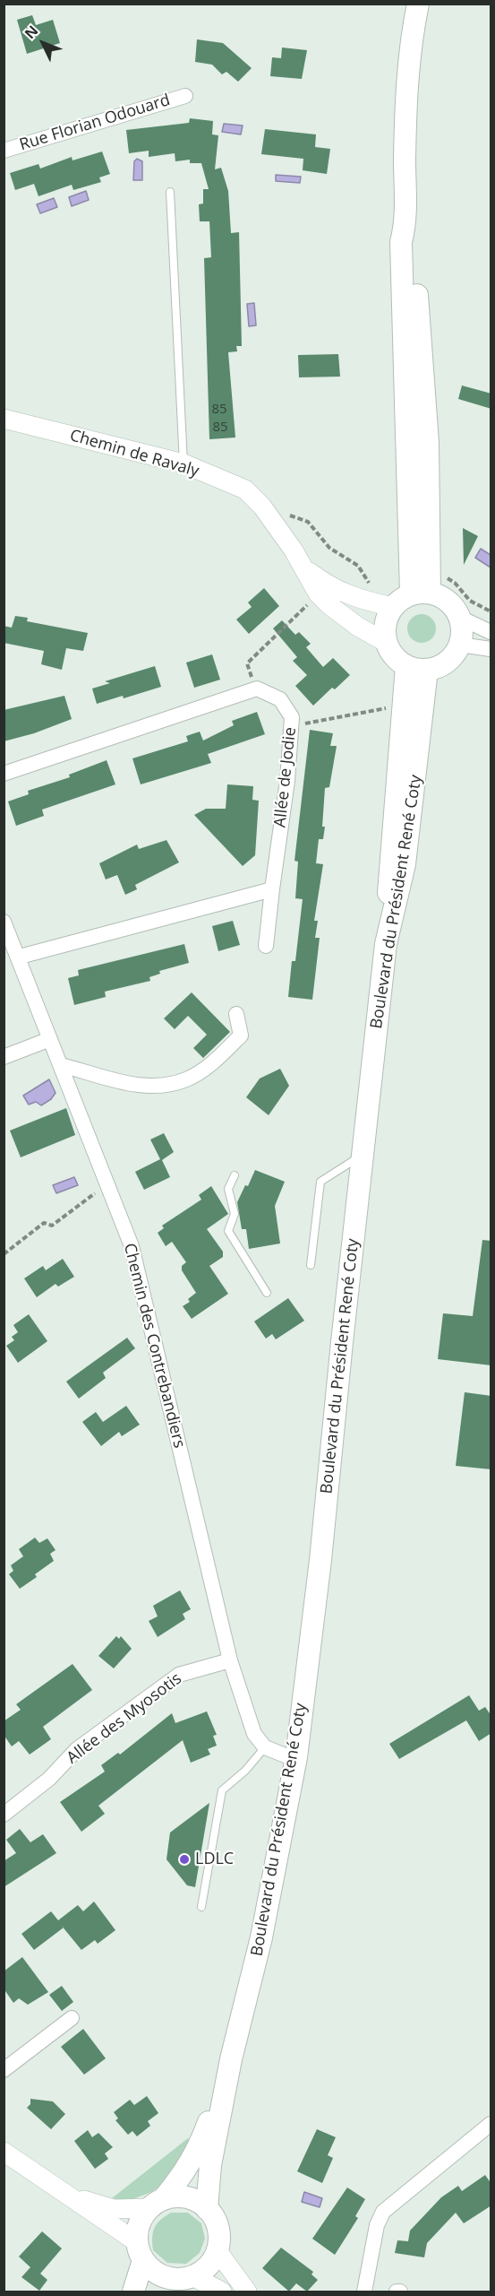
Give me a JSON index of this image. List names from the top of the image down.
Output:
{
  "streets": {
    "main road": ["Boulevard du Président René Coty"],
    "street": [
      "Rue Florian Odouard",
      "Chemin de Ravaly",
      "Allée de Jodie",
      "Chemin des Contrebandiers",
      "Allée des Myosotis"
    ]
  },
  "crossings": [
    ["Chemin de Ravaly", "Boulevard du Président René Coty"],
    ["Chemin des Contrebandiers", "Allée des Myosotis"]
  ],
  "places": ["LDLC"],
  "house_numbers": ["85", "85"],
  "north": "top left"
}
